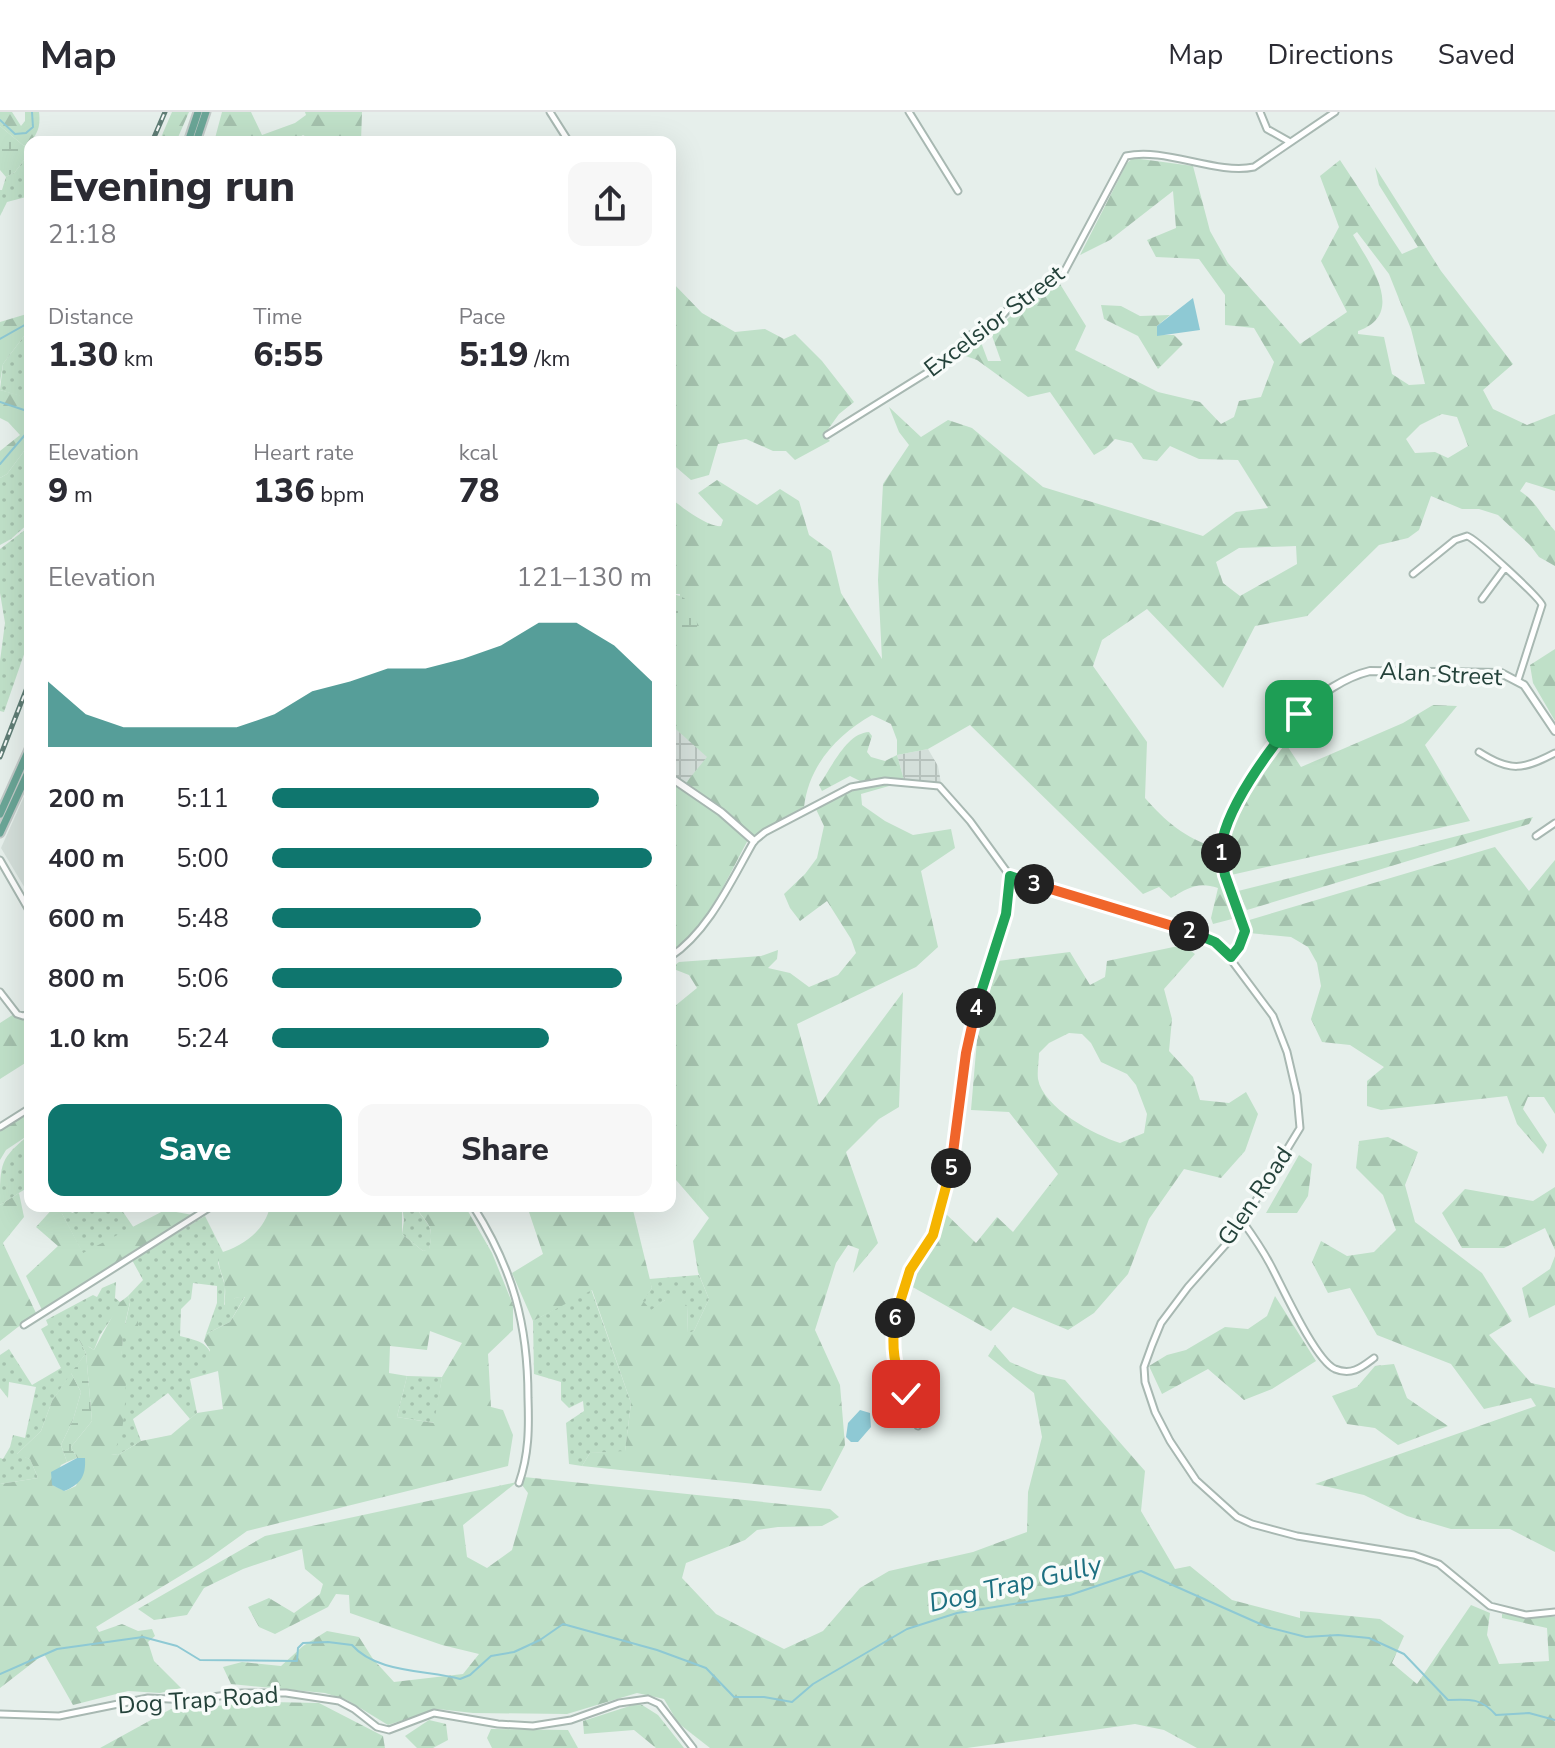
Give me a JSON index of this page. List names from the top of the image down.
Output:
{
  "streets": {
    "street": [
      "Excelsior Street",
      "Alan Street",
      "Glen Road",
      "Dog Trap Road"
    ]
  },
  "crossings": [
    ["Alan Street", "Glen Road"]
  ],
  "water": ["Dog Trap Gully"],
  "page": {
    "header": "Map",
    "nav": ["Map", "Directions", "Saved"],
    "heading": ["Evening run", "21:18"],
    "stats": [
      ["Distance", "1.30 km"],
      ["Time", "6:55"],
      ["Pace", "5:19 /km"],
      ["Elevation", "9 m"],
      ["Heart rate", "136 bpm"],
      ["kcal", "78"]
    ],
    "chart": ["Elevation", "121–130 m"],
    "list": [
      {
        "name": "200 m",
        "note": "5:11"
      },
      {
        "name": "400 m",
        "note": "5:00"
      },
      {
        "name": "600 m",
        "note": "5:48"
      },
      {
        "name": "800 m",
        "note": "5:06"
      },
      {
        "name": "1.0 km",
        "note": "5:24"
      }
    ],
    "pins": [
      "1",
      "3",
      "2",
      "4",
      "5",
      "6"
    ],
    "buttons": ["Save", "Share"]
  }
}
